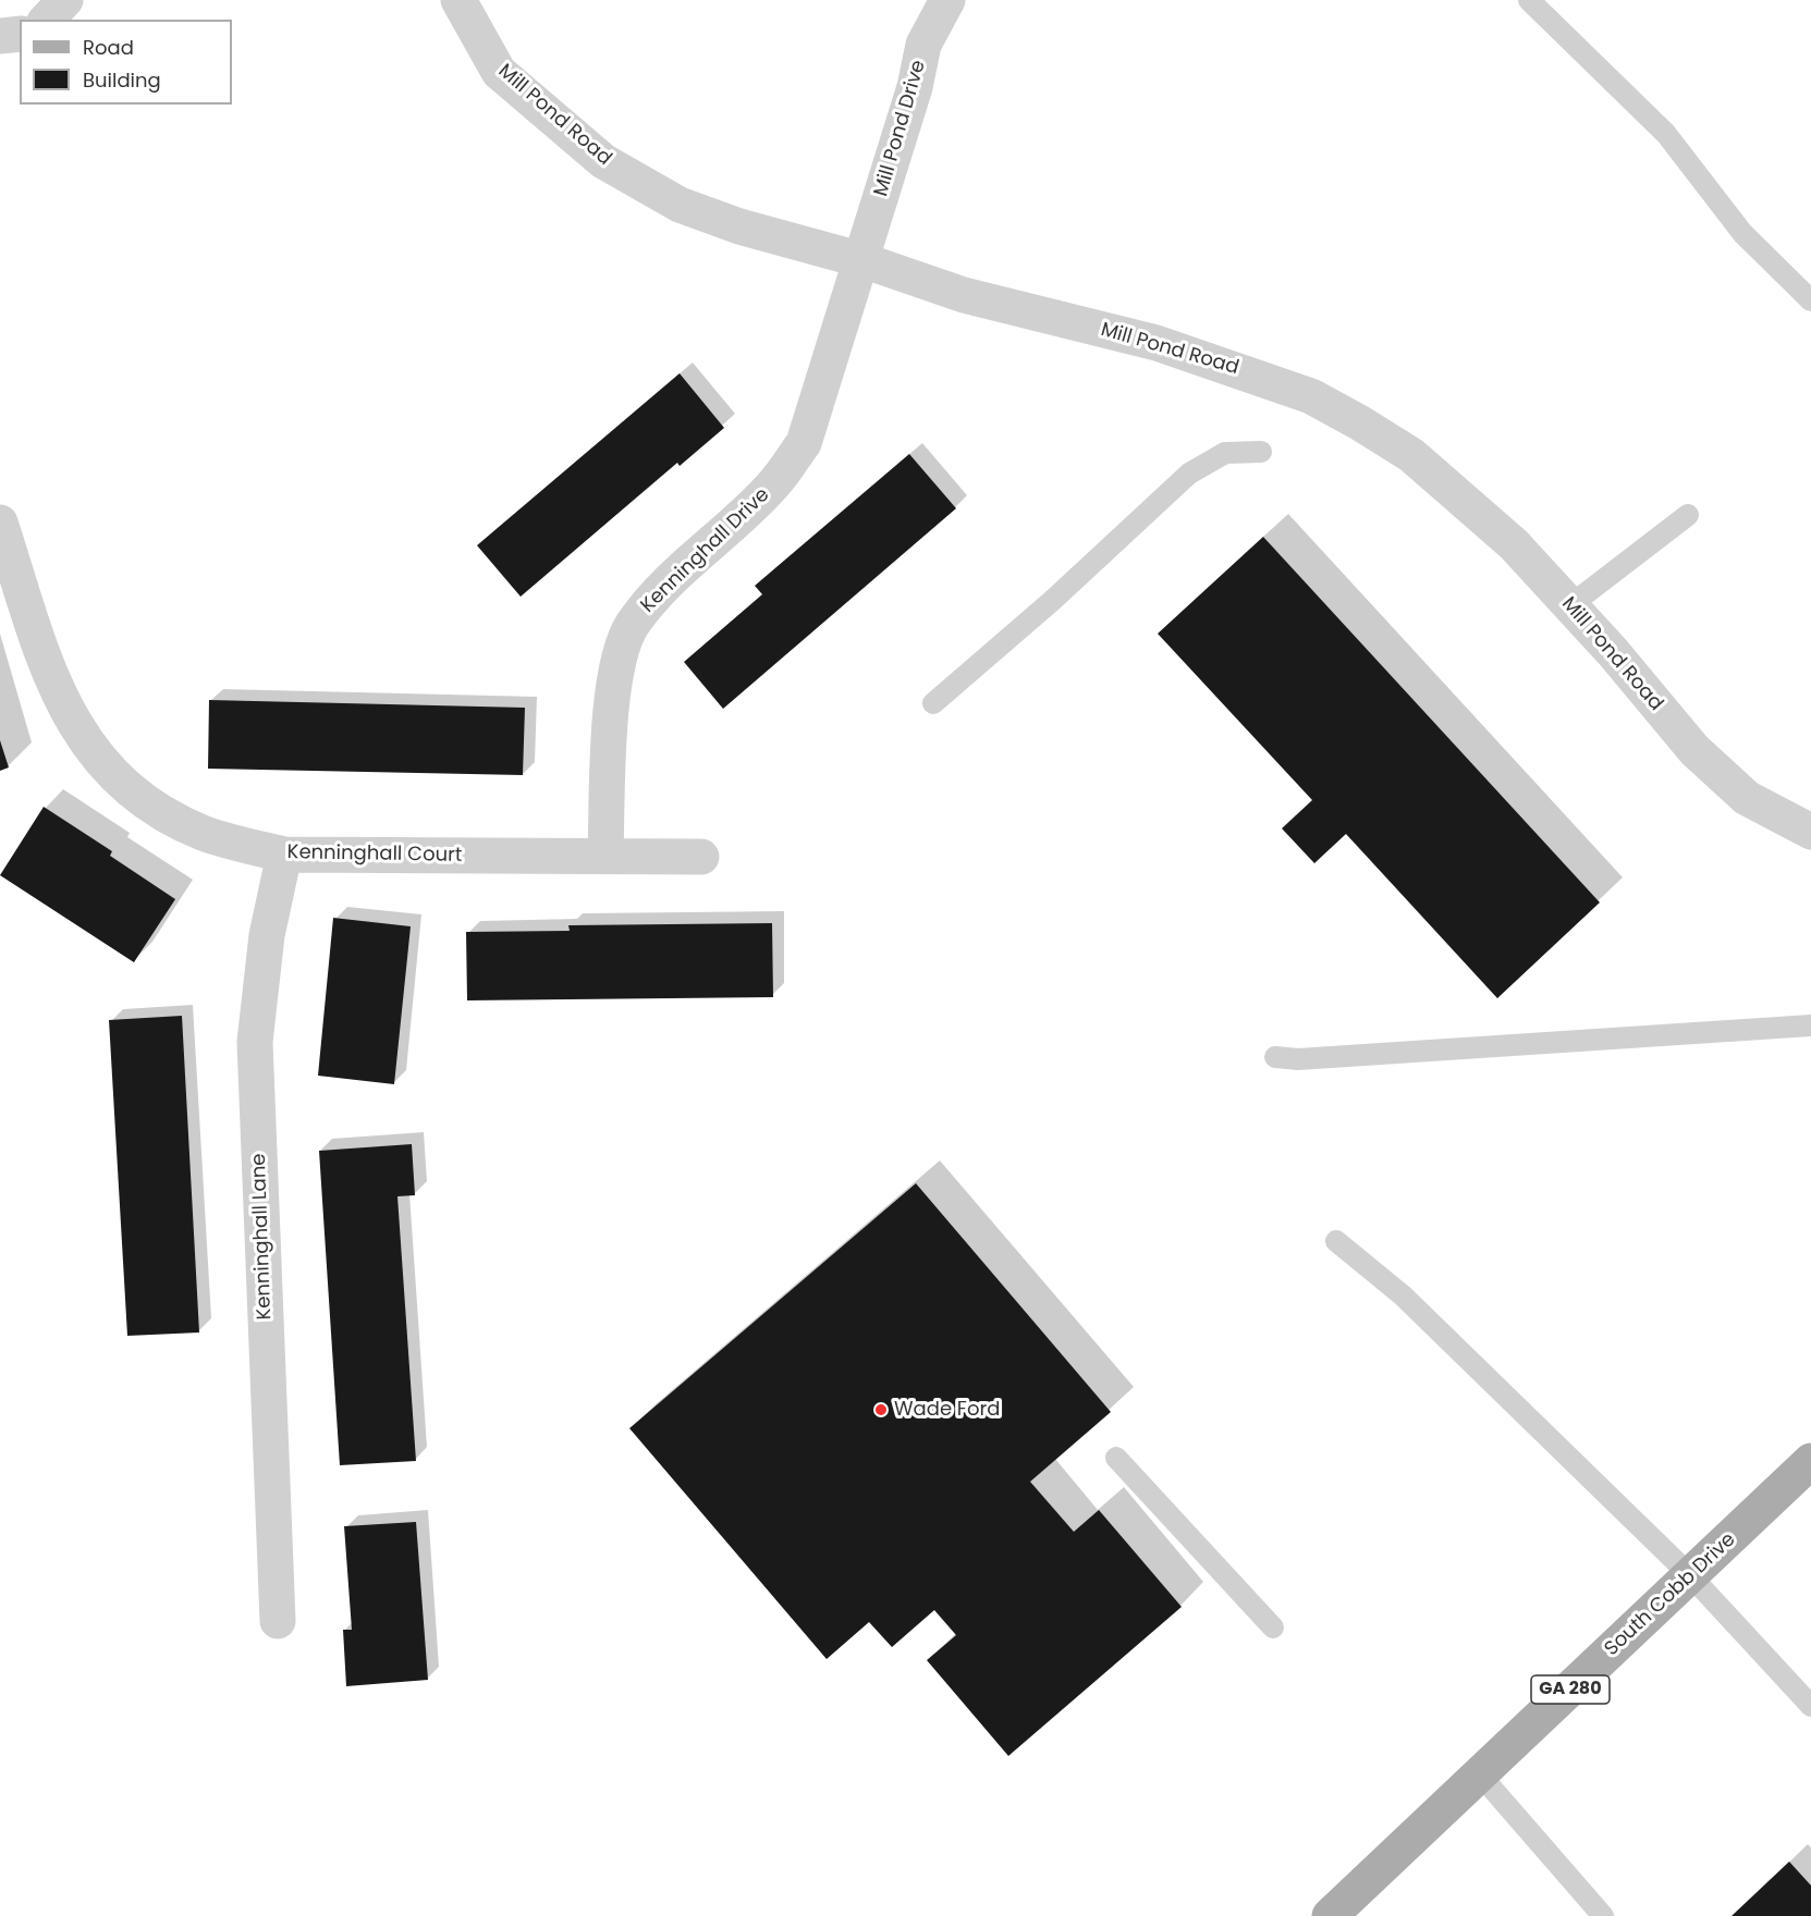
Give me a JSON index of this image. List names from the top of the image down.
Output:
{
  "streets": {
    "main road": ["South Cobb Drive", "GA 280"],
    "street": [
      "Mill Pond Road",
      "Mill Pond Drive",
      "Kenninghall Drive",
      "Kenninghall Court",
      "Kenninghall Lane"
    ]
  },
  "crossings": [
    ["Mill Pond Road", "Mill Pond Drive"],
    ["Mill Pond Road", "Kenninghall Drive"],
    ["Mill Pond Drive", "Kenninghall Drive"],
    ["Kenninghall Drive", "Kenninghall Court"],
    ["Kenninghall Court", "Kenninghall Lane"]
  ],
  "places": ["Wade Ford"],
  "legend": ["Road", "Building"]
}
